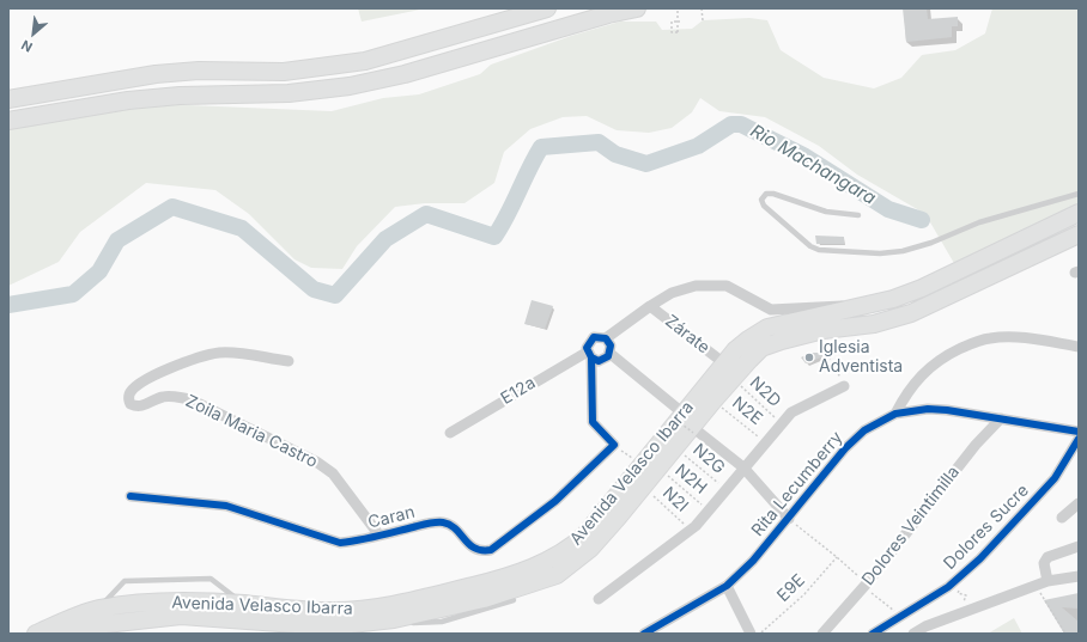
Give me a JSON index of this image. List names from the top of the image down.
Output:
{
  "streets": {
    "main road": ["Avenida Velasco Ibarra"],
    "street": [
      "Zárate",
      "E12a",
      "Zoila Maria Castro",
      "Rita Lecumberry",
      "Caran",
      "Dolores Veintimilla",
      "Dolores Sucre"
    ],
    "path": [
      "N2D",
      "N2E",
      "N2G",
      "N2H",
      "N2I",
      "E9E"
    ]
  },
  "crossings": [
    ["Zárate", "N2D"],
    ["Zárate", "Avenida Velasco Ibarra"],
    ["N2D", "Avenida Velasco Ibarra"],
    ["N2E", "Avenida Velasco Ibarra"],
    ["Zoila Maria Castro", "Caran"],
    ["N2G", "Avenida Velasco Ibarra"],
    ["Avenida Velasco Ibarra", "N2H"],
    ["Avenida Velasco Ibarra", "N2I"],
    ["N2H", "Caran"],
    ["Rita Lecumberry", "Dolores Veintimilla"]
  ],
  "water": ["Rio Machangara"],
  "places": ["Iglesia Adventista"],
  "north": "bottom left"
}
